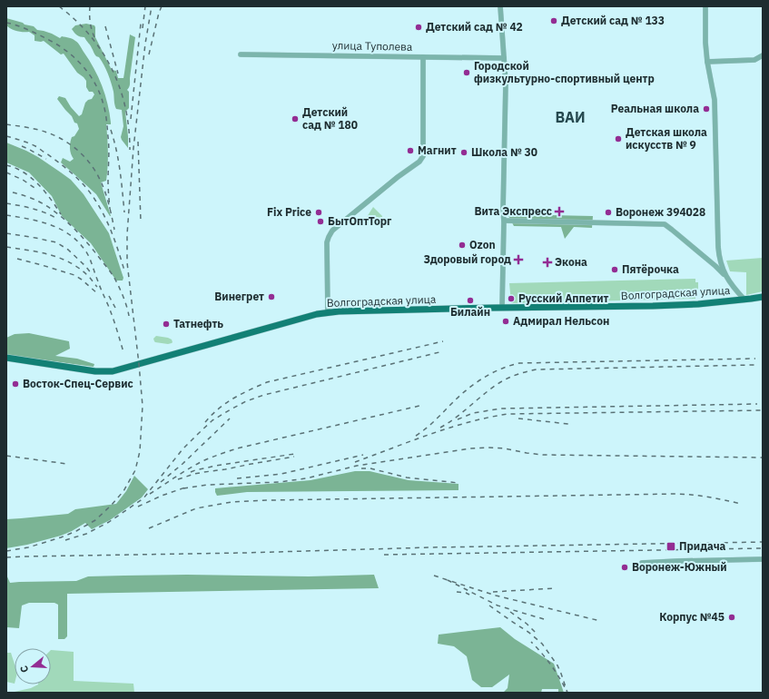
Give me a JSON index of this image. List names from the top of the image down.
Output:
{
  "streets": {
    "main road": ["Волгоградская улица"],
    "street": ["улица Туполева"]
  },
  "districts": ["ВАИ"],
  "places": {
    "other": [
      "Детский сад № 133",
      "Детский сад № 42",
      "Городской физкультурно-спортивный центр",
      "Реальная школа",
      "Детский сад № 180",
      "Детская школа искусств № 9",
      "Магнит",
      "Школа № 30",
      "Fix Price",
      "Воронеж 394028",
      "БытОптТорг",
      "Ozon",
      "Пятёрочка",
      "Винегрет",
      "Русский Аппетит",
      "Билайн",
      "Адмирал Нельсон",
      "Татнефть",
      "Восток-Спец-Сервис",
      "Воронеж-Южный",
      "Корпус №45"
    ],
    "health": ["Вита Экспресс", "Здоровый город", "Экона"],
    "transit": ["Придача"]
  },
  "north": "left"
}
